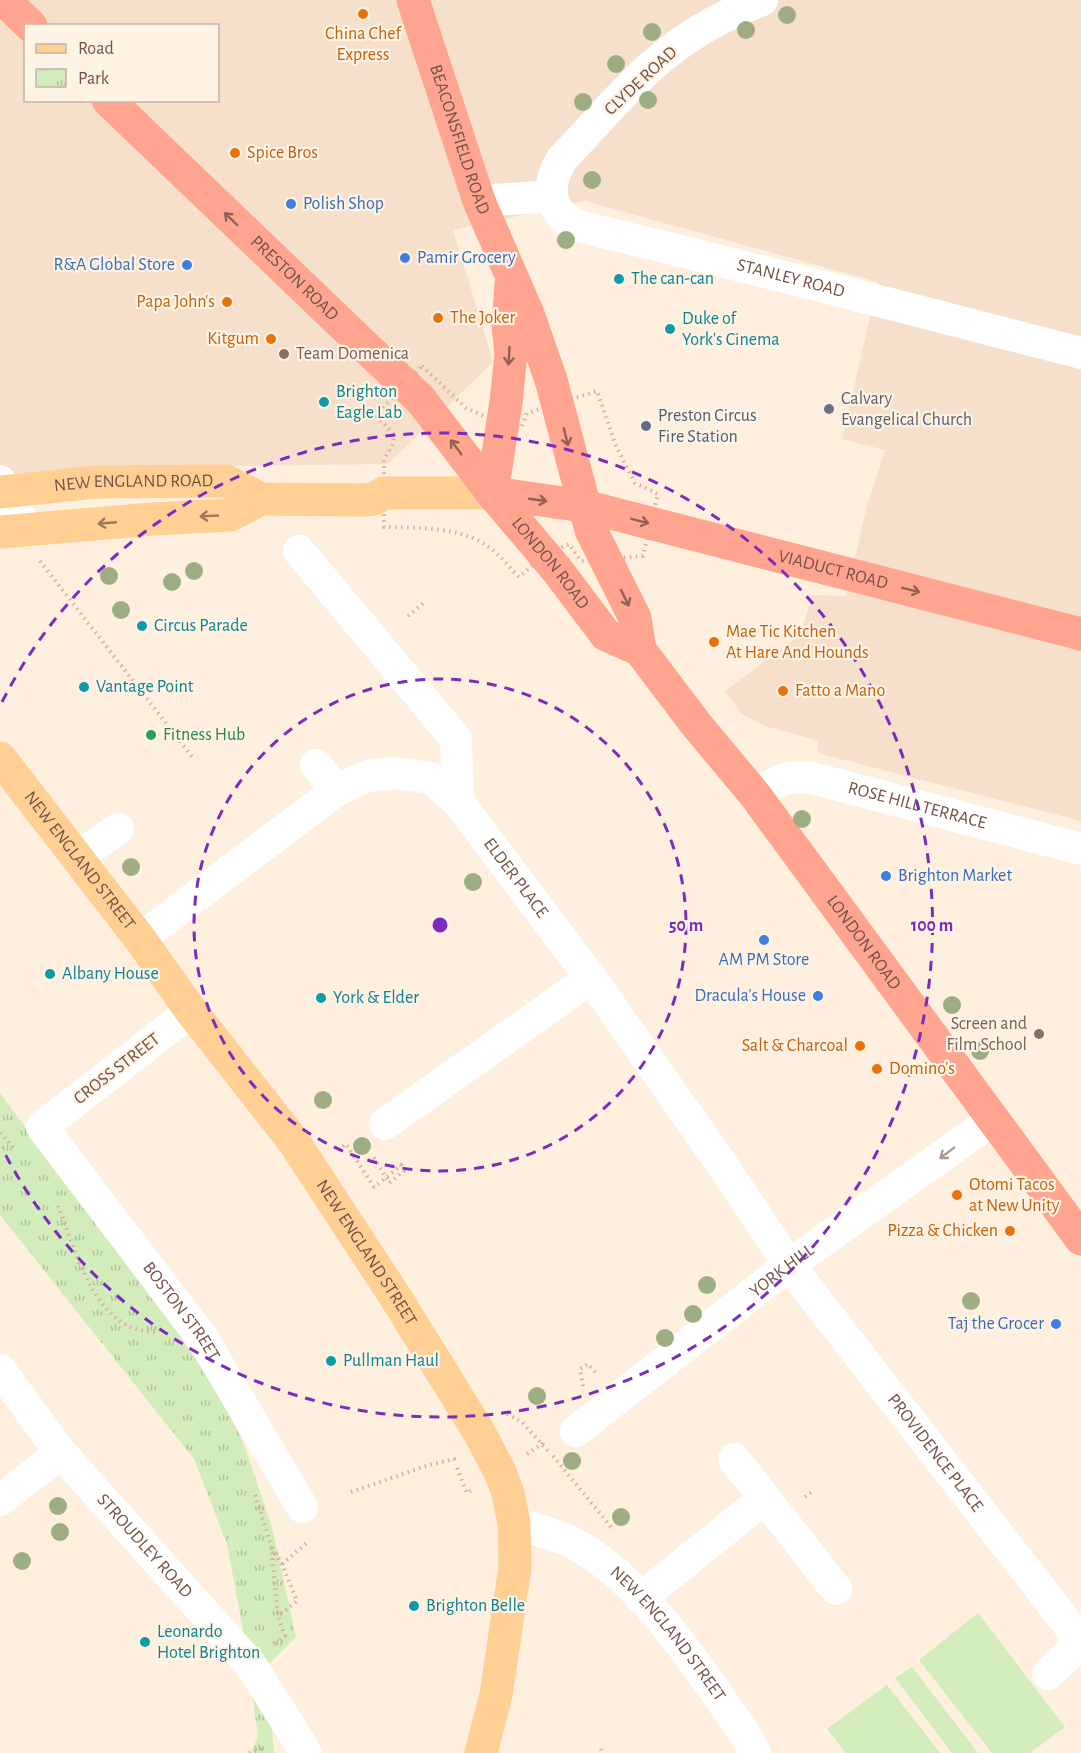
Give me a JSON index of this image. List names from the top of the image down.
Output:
{
  "streets": {
    "highway": [
      "BEACONSFIELD ROAD",
      "PRESTON ROAD",
      "LONDON ROAD",
      "VIADUCT ROAD"
    ],
    "main road": ["NEW ENGLAND ROAD", "NEW ENGLAND STREET"],
    "street": [
      "CLYDE ROAD",
      "STANLEY ROAD",
      "ROSE HILL TERRACE",
      "ELDER PLACE",
      "CROSS STREET",
      "YORK HILL",
      "BOSTON STREET",
      "PROVIDENCE PLACE",
      "STROUDLEY ROAD"
    ]
  },
  "crossings": [
    ["CLYDE ROAD", "STANLEY ROAD"],
    ["BEACONSFIELD ROAD", "PRESTON ROAD"],
    ["BEACONSFIELD ROAD", "NEW ENGLAND ROAD"],
    ["BEACONSFIELD ROAD", "LONDON ROAD"],
    ["BEACONSFIELD ROAD", "VIADUCT ROAD"],
    ["PRESTON ROAD", "NEW ENGLAND ROAD"],
    ["PRESTON ROAD", "LONDON ROAD"],
    ["PRESTON ROAD", "VIADUCT ROAD"],
    ["NEW ENGLAND ROAD", "LONDON ROAD"],
    ["NEW ENGLAND ROAD", "VIADUCT ROAD"],
    ["LONDON ROAD", "VIADUCT ROAD"],
    ["LONDON ROAD", "ROSE HILL TERRACE"],
    ["LONDON ROAD", "YORK HILL"],
    ["NEW ENGLAND STREET", "ELDER PLACE"],
    ["NEW ENGLAND STREET", "CROSS STREET"],
    ["ELDER PLACE", "YORK HILL"],
    ["ELDER PLACE", "PROVIDENCE PLACE"],
    ["CROSS STREET", "BOSTON STREET"],
    ["YORK HILL", "PROVIDENCE PLACE"]
  ],
  "one_way": [
    "BEACONSFIELD ROAD",
    "PRESTON ROAD",
    "VIADUCT ROAD",
    "YORK HILL"
  ],
  "places": [
    "China Chef Express",
    "Spice Bros",
    "Polish Shop",
    "Pamir Grocery",
    "R&A Global Store",
    "The can-can",
    "Papa John's",
    "The Joker",
    "Duke of York's Cinema",
    "Kitgum",
    "Team Domenica",
    "Brighton Eagle Lab",
    "Calvary Evangelical Church",
    "Preston Circus Fire Station",
    "Circus Parade",
    "Mae Tic Kitchen At Hare And Hounds",
    "Vantage Point",
    "Fatto a Mano",
    "Fitness Hub",
    "Brighton Market",
    "AM PM Store",
    "Albany House",
    "Dracula's House",
    "York & Elder",
    "Screen and Film School",
    "Salt & Charcoal",
    "Domino's",
    "Otomi Tacos at New Unity",
    "Pizza & Chicken",
    "Taj the Grocer",
    "Pullman Haul",
    "Brighton Belle",
    "Leonardo Hotel Brighton"
  ],
  "legend": ["Road", "Park"],
  "rings": ["50 m", "100 m"]
}
